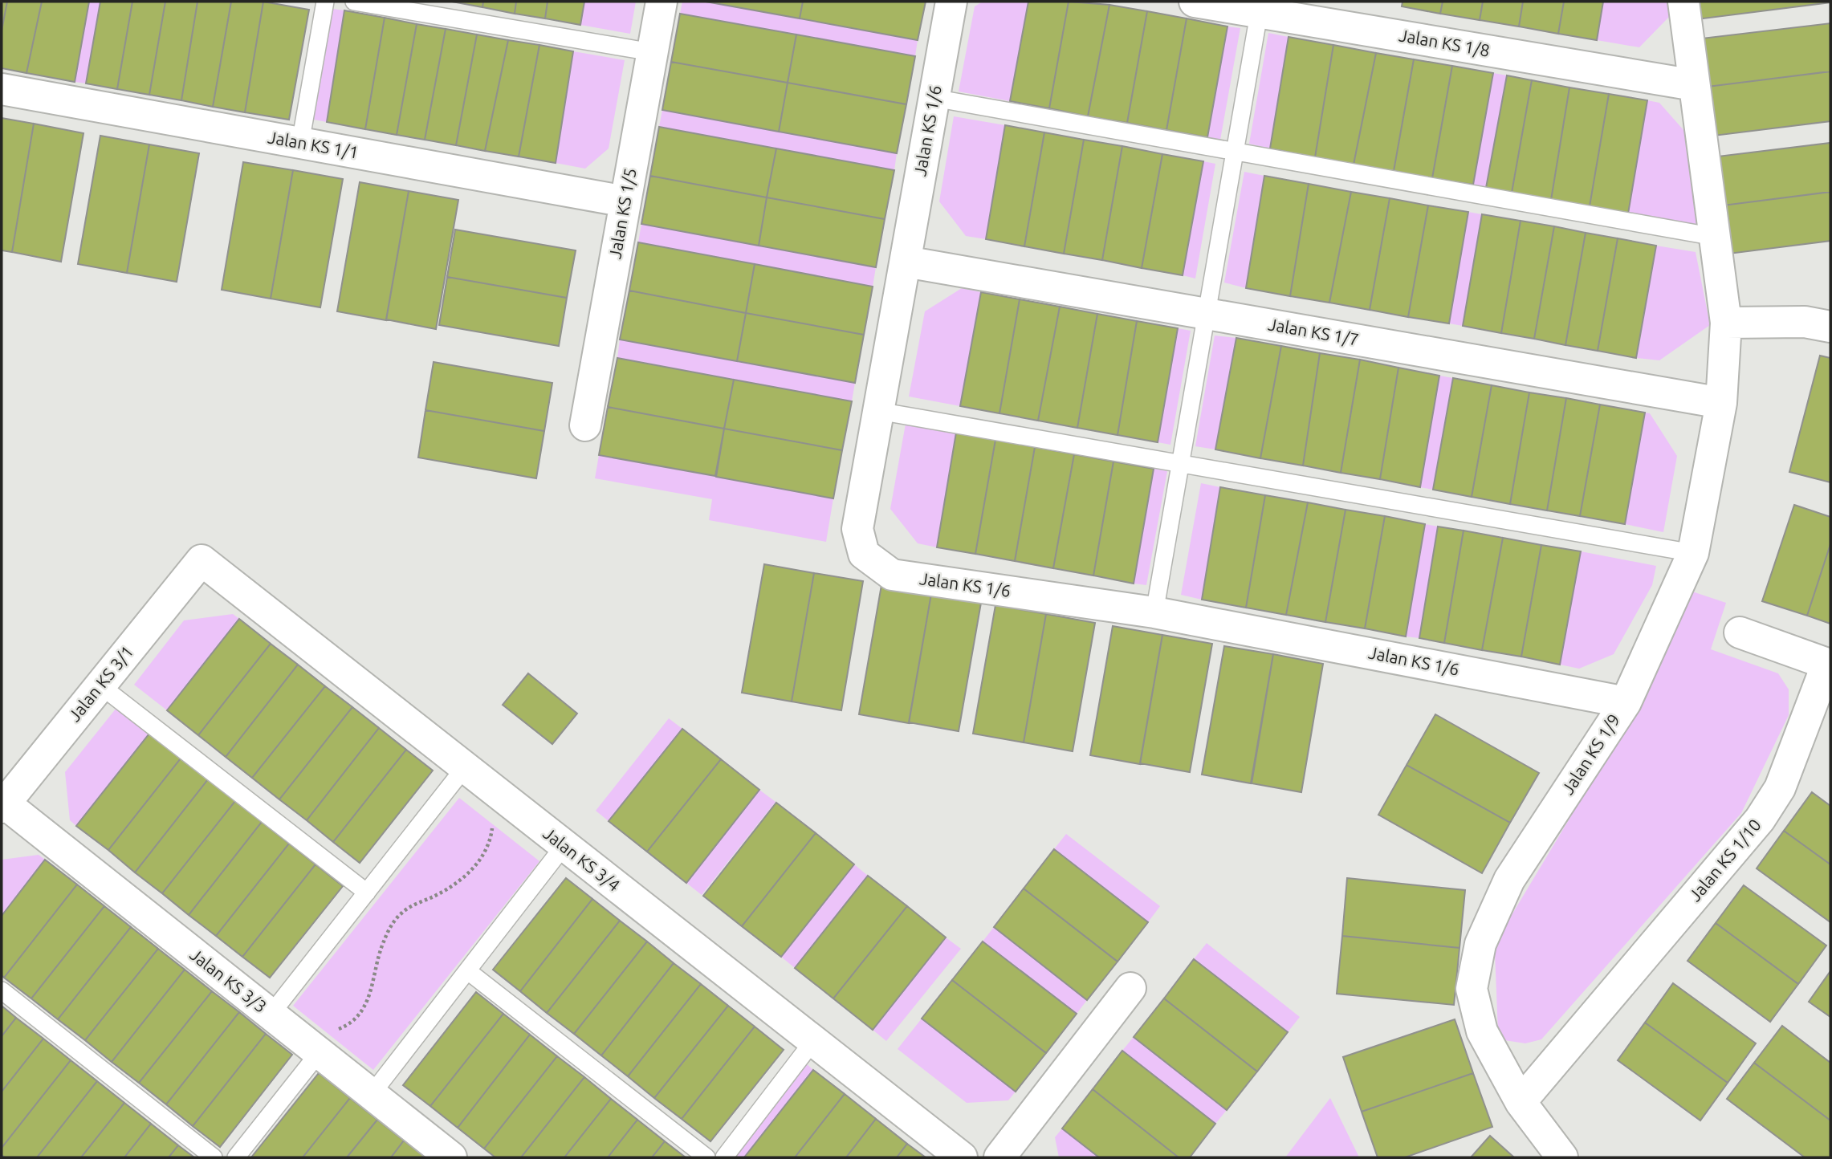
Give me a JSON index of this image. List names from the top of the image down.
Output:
{
  "streets": {
    "street": [
      "Jalan KS 1/8",
      "Jalan KS 1/6",
      "Jalan KS 1/1",
      "Jalan KS 1/5",
      "Jalan KS 1/7",
      "Jalan KS 3/1",
      "Jalan KS 1/9",
      "Jalan KS 3/4",
      "Jalan KS 1/10",
      "Jalan KS 3/3"
    ]
  },
  "crossings": [
    ["Jalan KS 1/8", "Jalan KS 1/9"],
    ["Jalan KS 1/6", "Jalan KS 1/7"],
    ["Jalan KS 1/6", "Jalan KS 1/9"],
    ["Jalan KS 1/1", "Jalan KS 1/5"],
    ["Jalan KS 1/7", "Jalan KS 1/9"],
    ["Jalan KS 3/1", "Jalan KS 3/4"],
    ["Jalan KS 3/1", "Jalan KS 3/3"],
    ["Jalan KS 1/9", "Jalan KS 1/10"]
  ]
}
